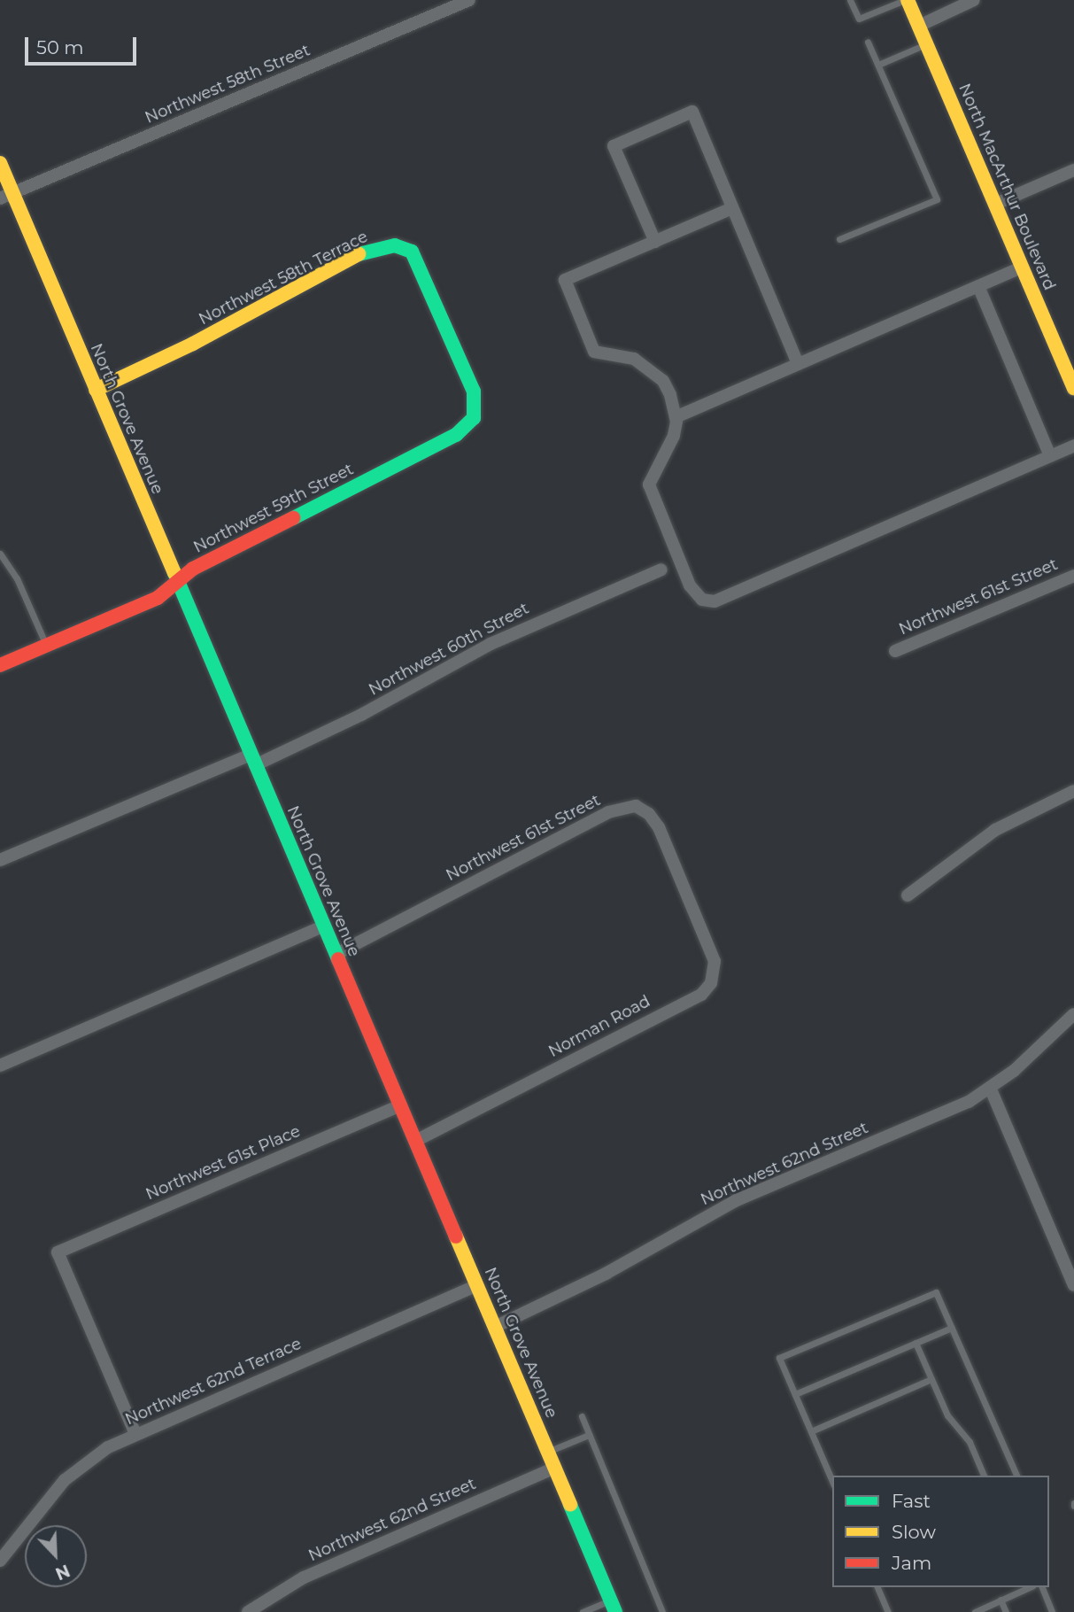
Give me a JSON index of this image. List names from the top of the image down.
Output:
{
  "streets": {
    "street": [
      "Northwest 58th Street",
      "North MacArthur Boulevard",
      "Northwest 58th Terrace",
      "North Grove Avenue",
      "Northwest 59th Street",
      "Northwest 61st Street",
      "Northwest 60th Street",
      "Norman Road",
      "Northwest 61st Place",
      "Northwest 62nd Street",
      "Northwest 62nd Terrace"
    ]
  },
  "crossings": [
    ["Northwest 58th Street", "North Grove Avenue"],
    ["Northwest 58th Terrace", "North Grove Avenue"],
    ["Northwest 58th Terrace", "Northwest 59th Street"],
    ["North Grove Avenue", "Northwest 59th Street"],
    ["North Grove Avenue", "Northwest 61st Street"],
    ["North Grove Avenue", "Northwest 60th Street"],
    ["North Grove Avenue", "Norman Road"],
    ["North Grove Avenue", "Northwest 61st Place"],
    ["North Grove Avenue", "Northwest 62nd Street"],
    ["North Grove Avenue", "Northwest 62nd Terrace"],
    ["Northwest 61st Street", "Norman Road"],
    ["Northwest 61st Place", "Northwest 62nd Terrace"]
  ],
  "legend": ["Fast", "Slow", "Jam"],
  "scale_bar": "50 m",
  "north": "bottom right"
}
